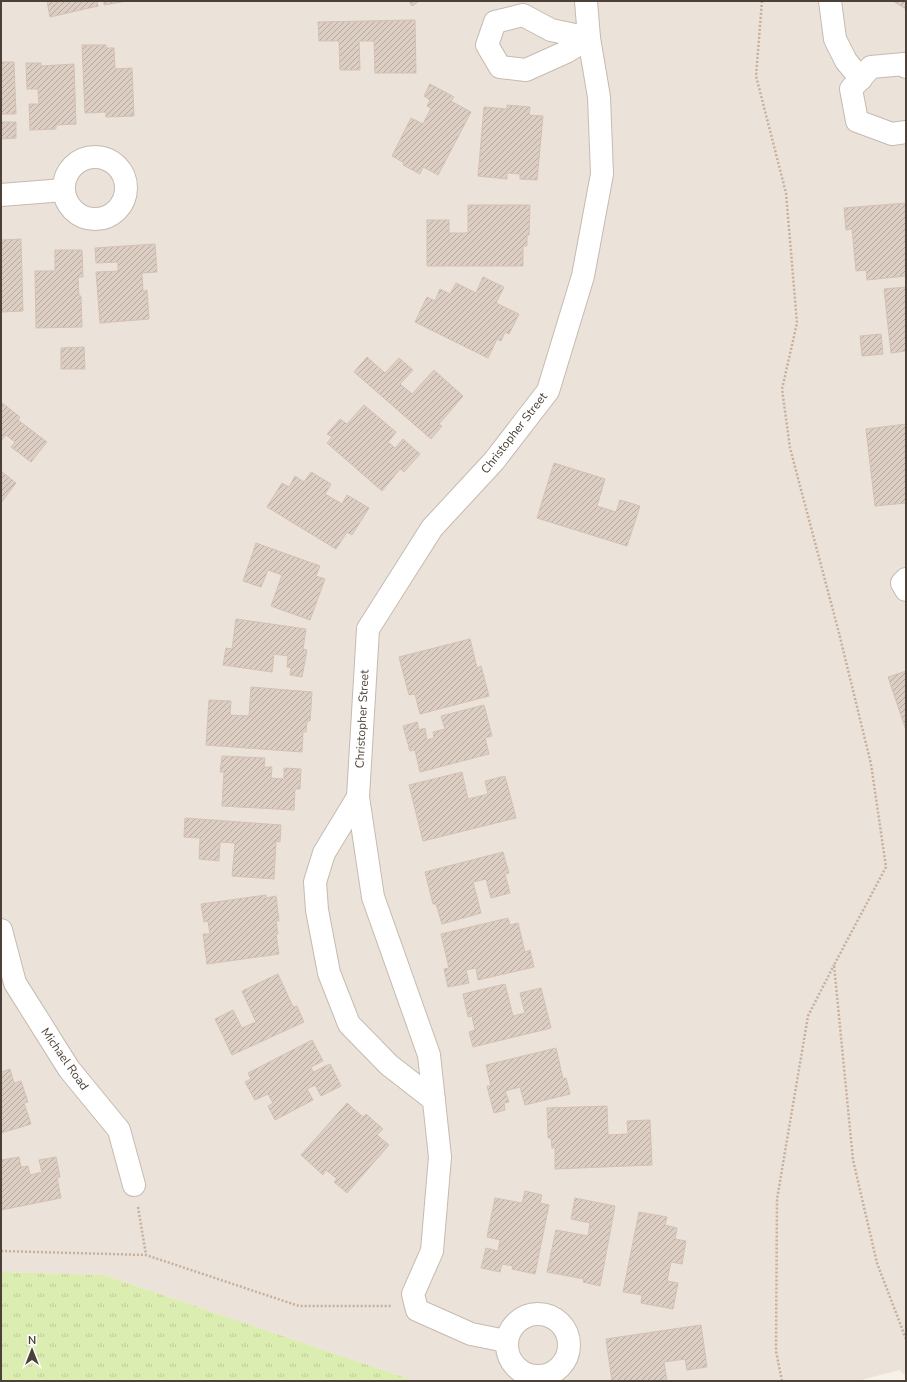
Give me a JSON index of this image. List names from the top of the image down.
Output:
{
  "streets": {
    "street": ["Christopher Street", "Michael Road"]
  },
  "north": "top"
}
